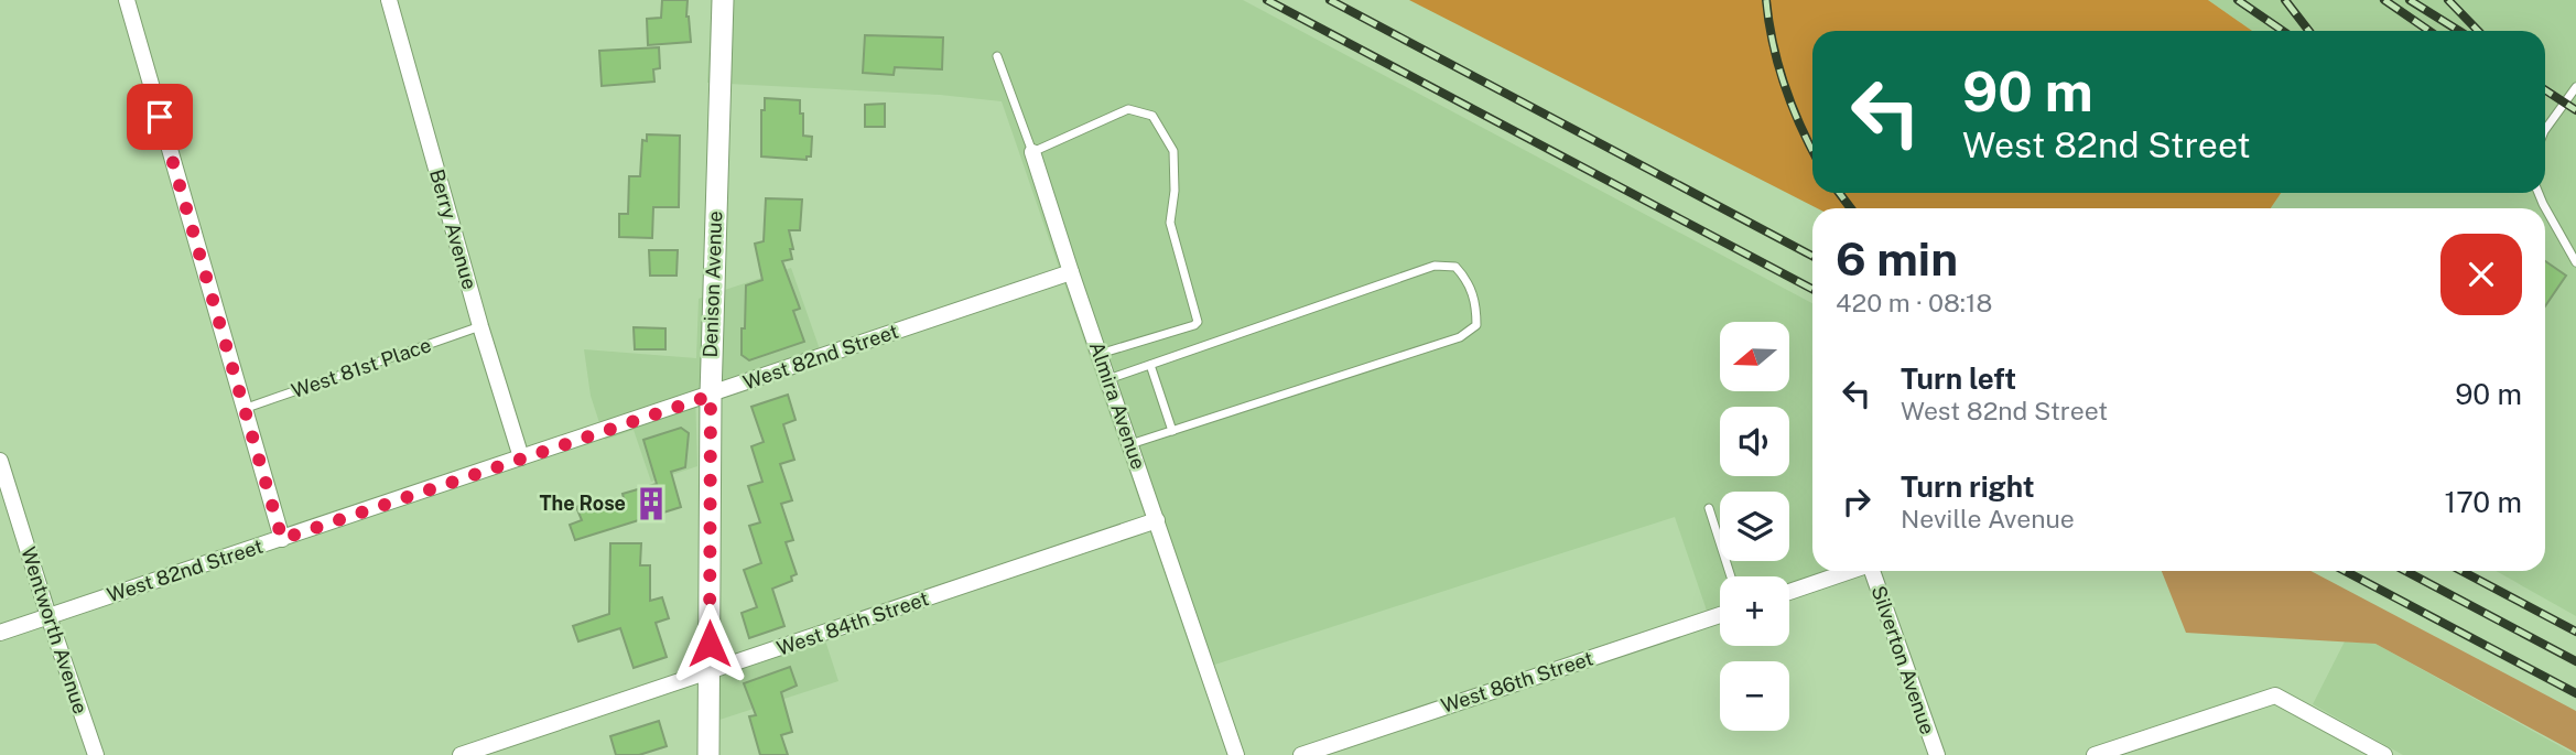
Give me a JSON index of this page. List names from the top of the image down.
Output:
{
  "streets": {
    "main road": ["Denison Avenue"],
    "street": [
      "Berry Avenue",
      "West 82nd Street",
      "Almira Avenue",
      "West 84th Street",
      "Wentworth Avenue",
      "Silverton Avenue",
      "West 86th Street"
    ],
    "lane": ["West 81st Place"]
  },
  "crossings": [
    ["Berry Avenue", "West 82nd Street"],
    ["Berry Avenue", "West 81st Place"],
    ["Denison Avenue", "West 82nd Street"],
    ["Denison Avenue", "West 84th Street"],
    ["West 82nd Street", "Almira Avenue"],
    ["West 82nd Street", "Wentworth Avenue"],
    ["Almira Avenue", "West 84th Street"]
  ],
  "places": {
    "building": ["The Rose"]
  },
  "north": "left",
  "page": {
    "turn": ["90 m", "West 82nd Street"],
    "heading": ["6 min", "420 m · 08:18"],
    "map_buttons": ["+", "−"],
    "list": [
      {
        "name": "Turn left",
        "note": "West 82nd Street",
        "value": "90 m"
      },
      {
        "name": "Turn right",
        "note": "Neville Avenue",
        "value": "170 m"
      }
    ]
  }
}
